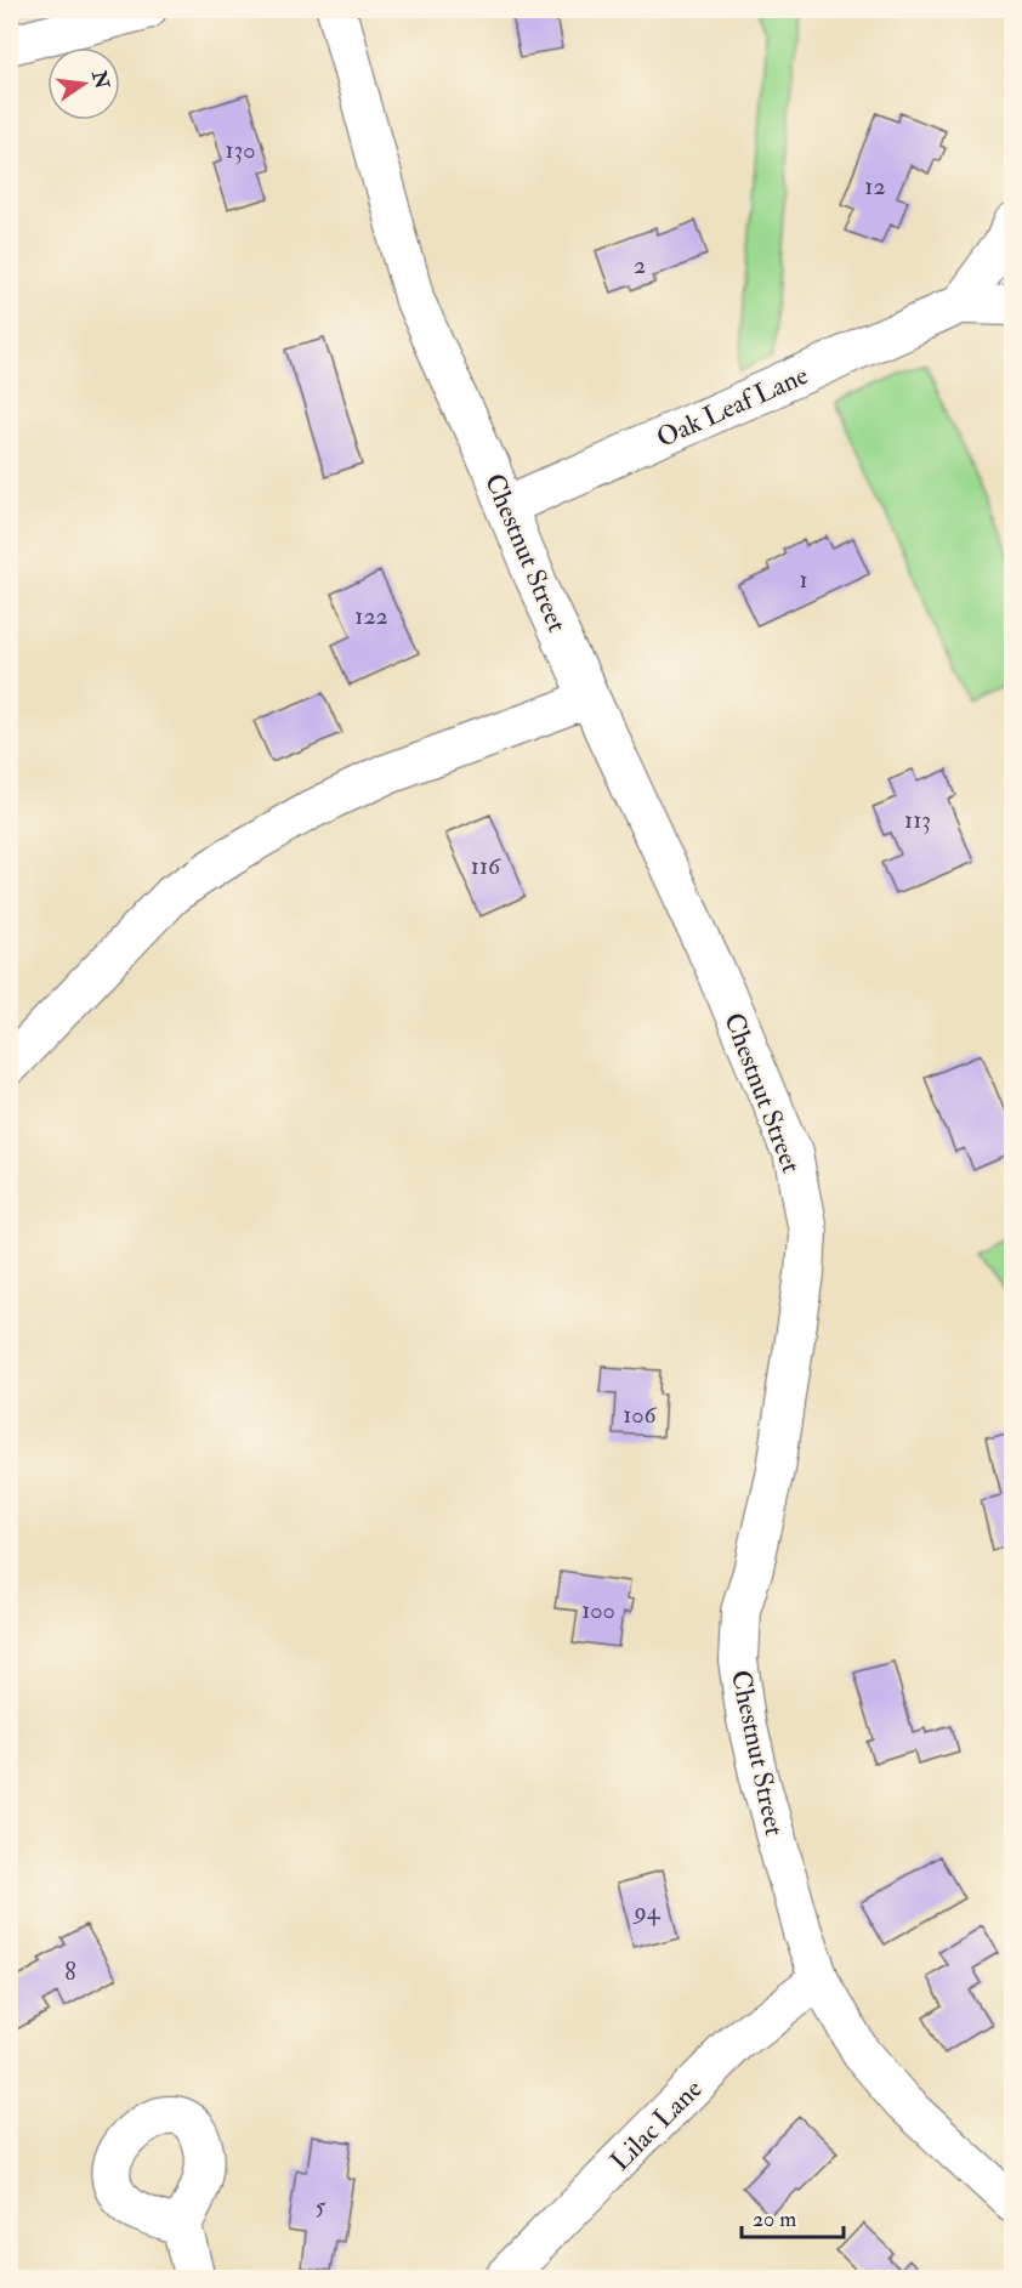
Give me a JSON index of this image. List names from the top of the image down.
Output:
{
  "streets": {
    "street": ["Oak Leaf Lane", "Chestnut Street", "Lilac Lane"]
  },
  "crossings": [
    ["Oak Leaf Lane", "Chestnut Street"],
    ["Chestnut Street", "Lilac Lane"]
  ],
  "house_numbers": [
    "130",
    "12",
    "2",
    "1",
    "122",
    "113",
    "116",
    "106",
    "100",
    "94",
    "8",
    "5"
  ],
  "scale_bar": "20 m",
  "north": "right"
}
